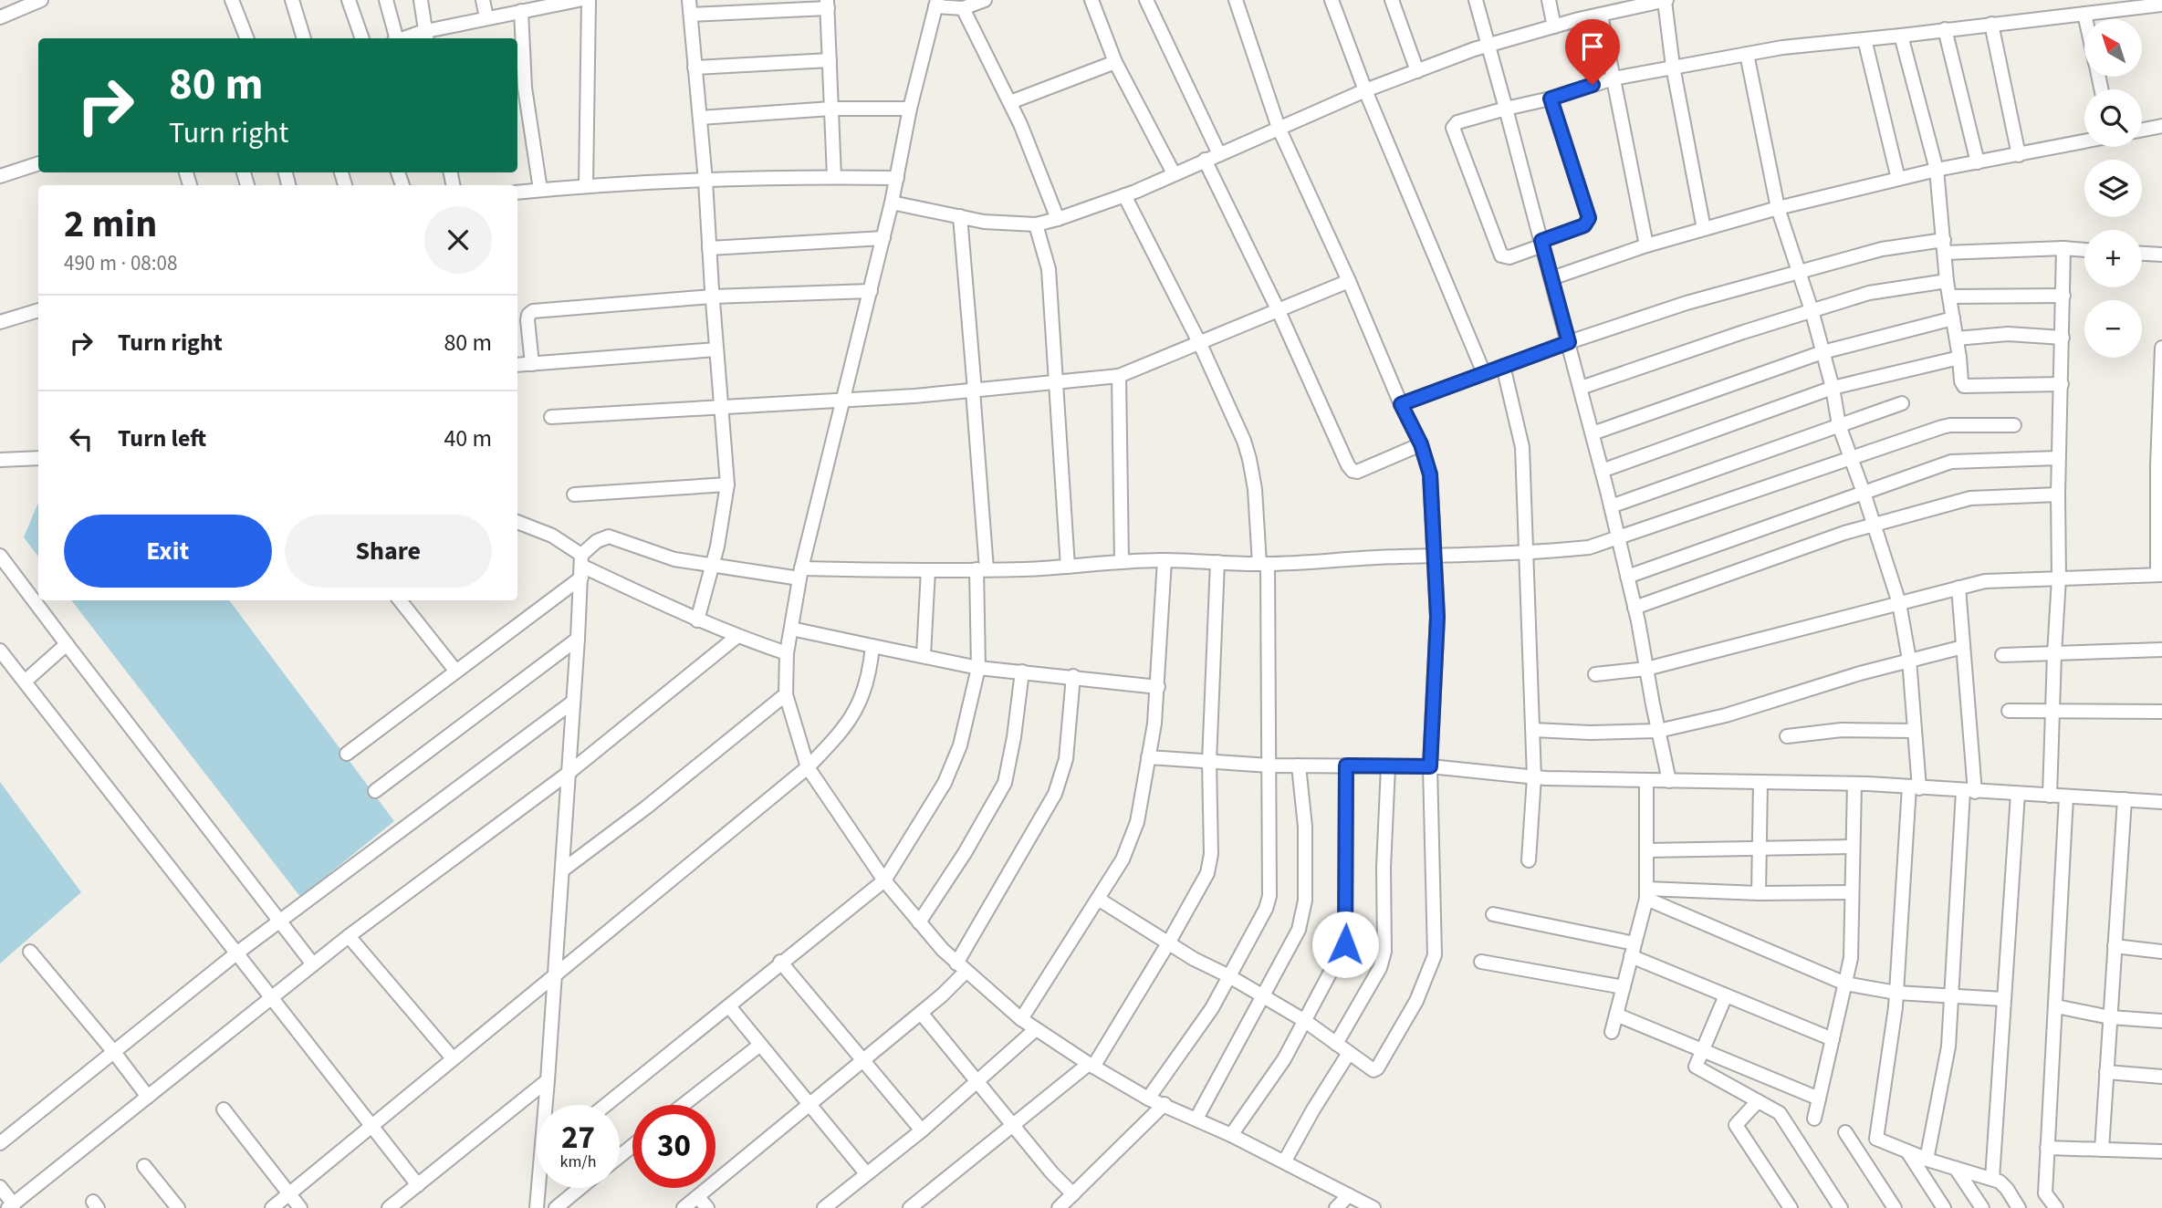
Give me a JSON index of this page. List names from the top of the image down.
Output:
{
  "north": "top left",
  "page": {
    "map_buttons": ["+", "−"],
    "turn": ["80 m", "Turn right"],
    "heading": ["2 min", "490 m · 08:08"],
    "list": [
      {
        "name": "Turn right",
        "value": "80 m"
      },
      {
        "name": "Turn left",
        "value": "40 m"
      }
    ],
    "buttons": ["Exit", "Share"],
    "speed": "27 km/h",
    "limit": "30"
  }
}
